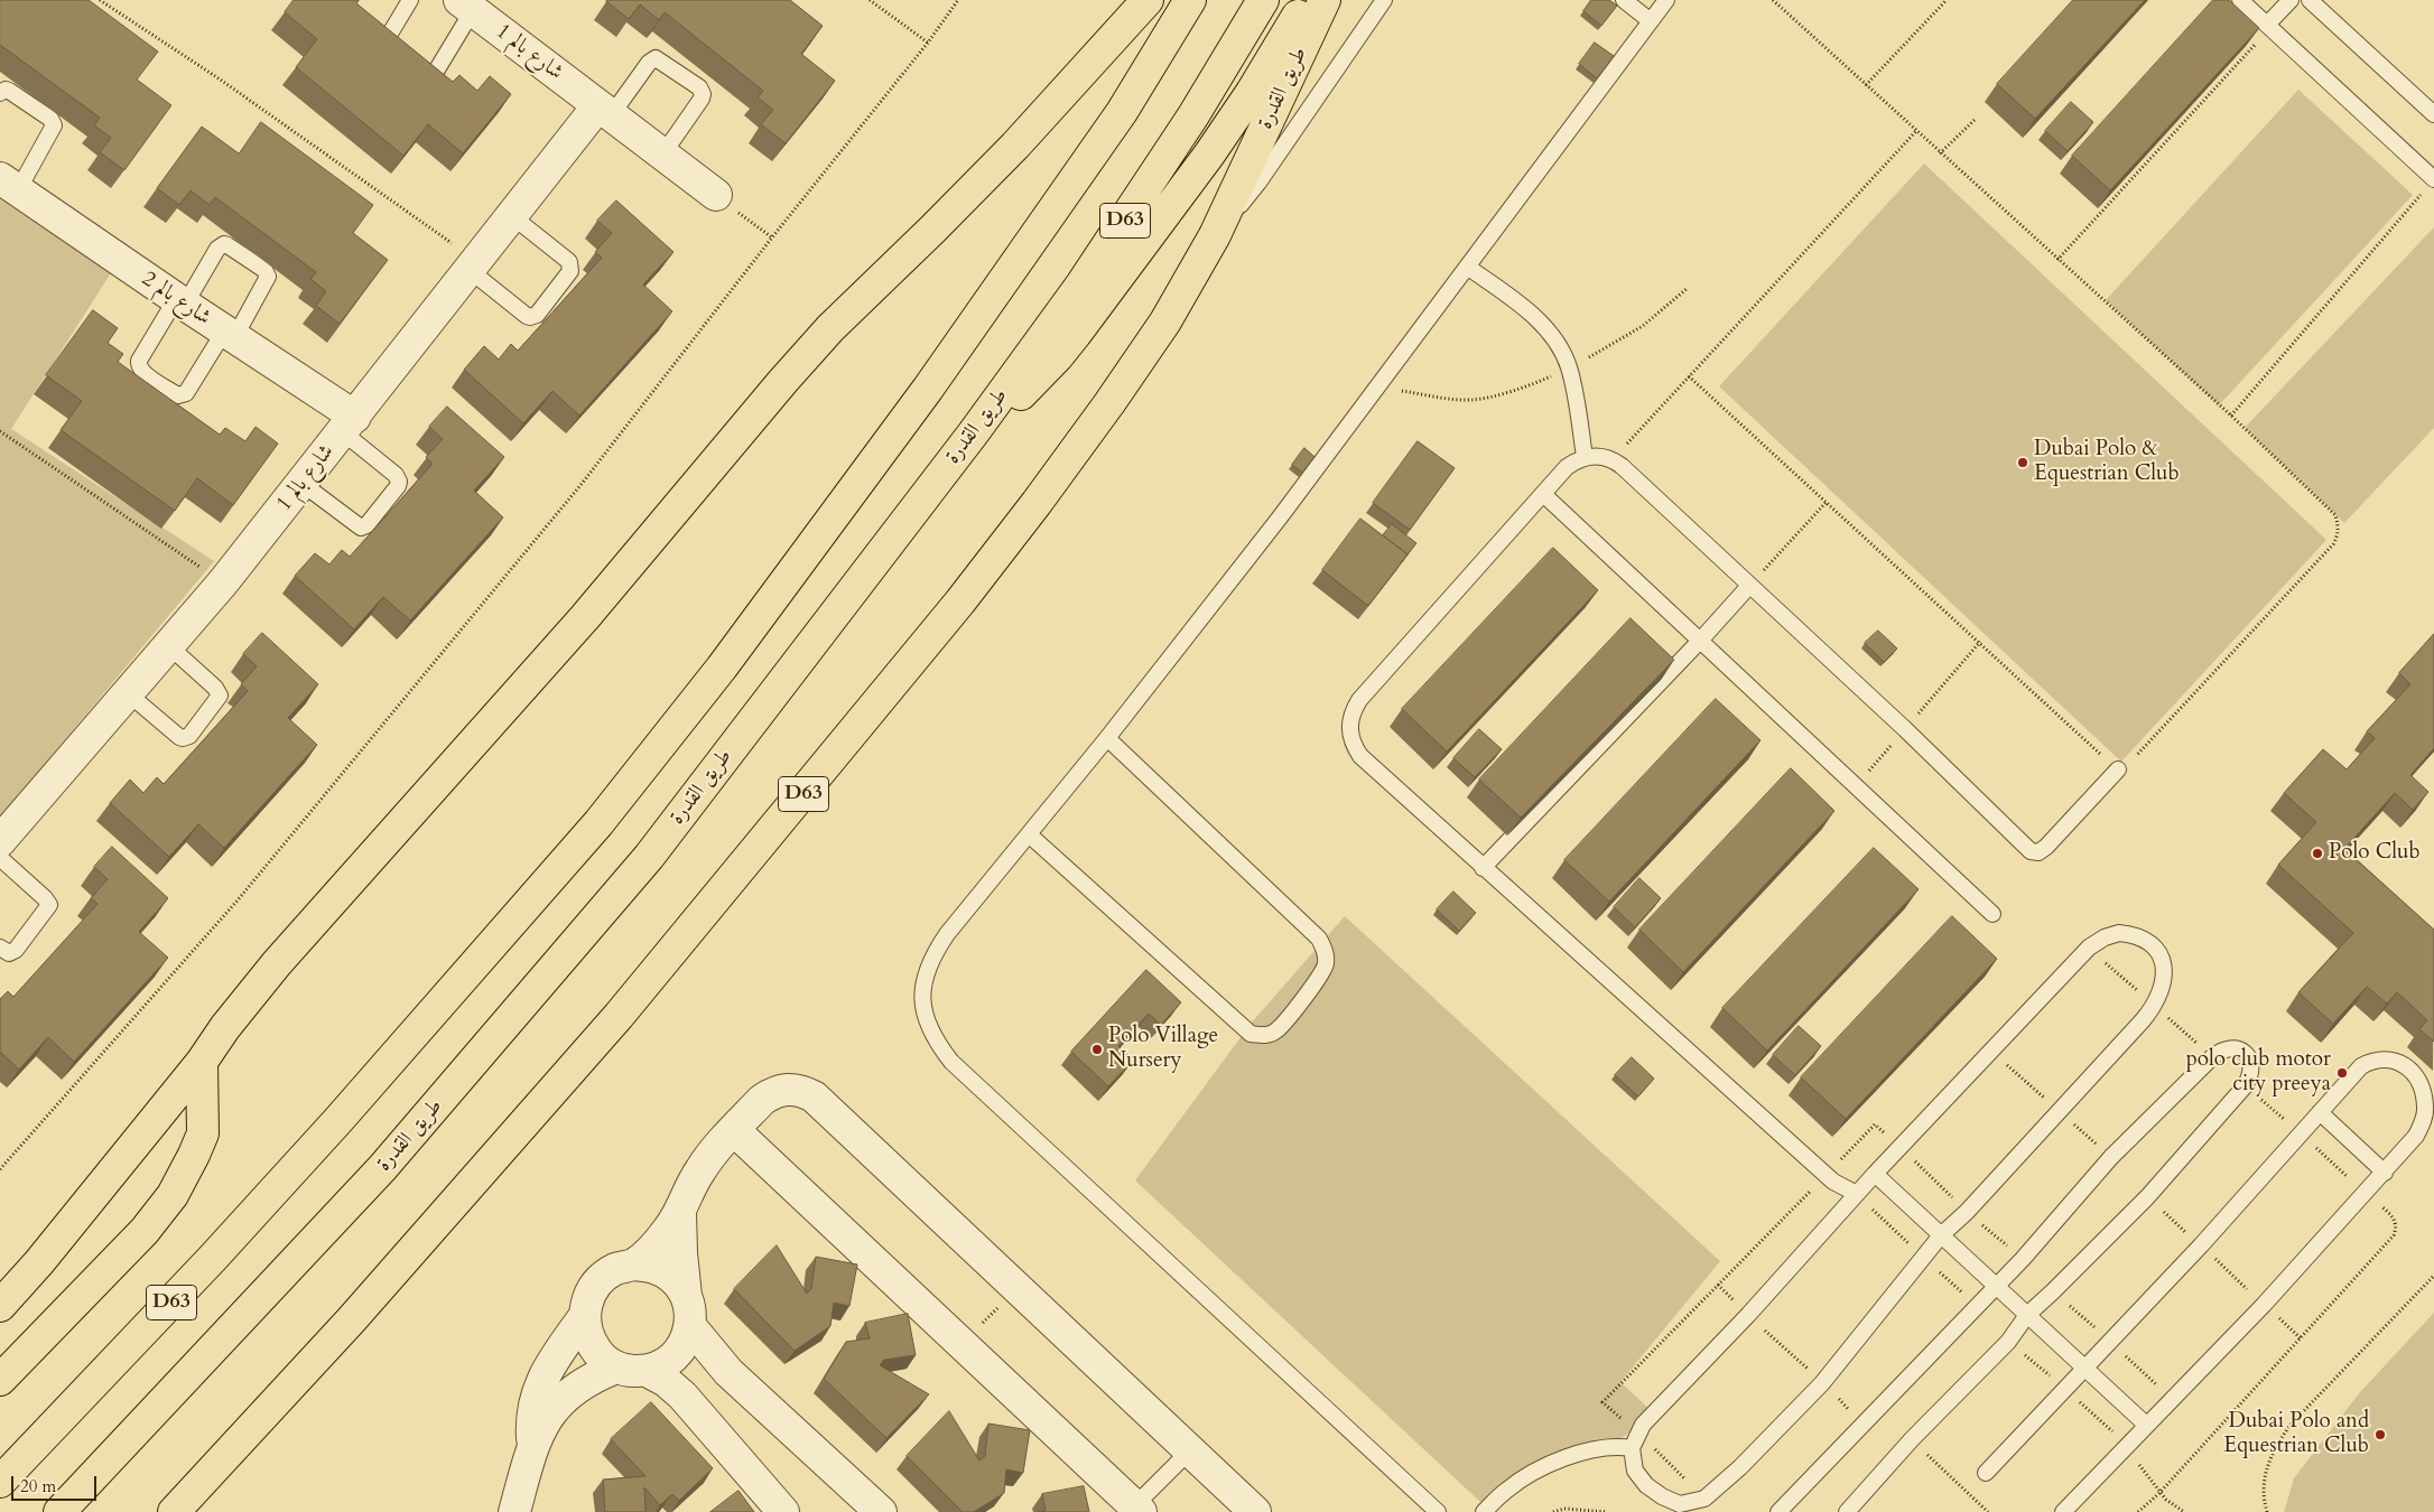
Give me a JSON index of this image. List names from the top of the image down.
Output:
{
  "streets": {
    "main road": ["طريق القدرة", "D63"],
    "street": ["شارع بالم 1", "شارع بالم 2"]
  },
  "crossings": [
    ["شارع بالم 1", "شارع بالم 2"]
  ],
  "places": [
    "Dubai Polo & Equestrian Club",
    "Polo Club",
    "Polo Village Nursery",
    "polo club motor city preeya",
    "Dubai Polo and Equestrian Club"
  ],
  "scale_bar": "20 m"
}
